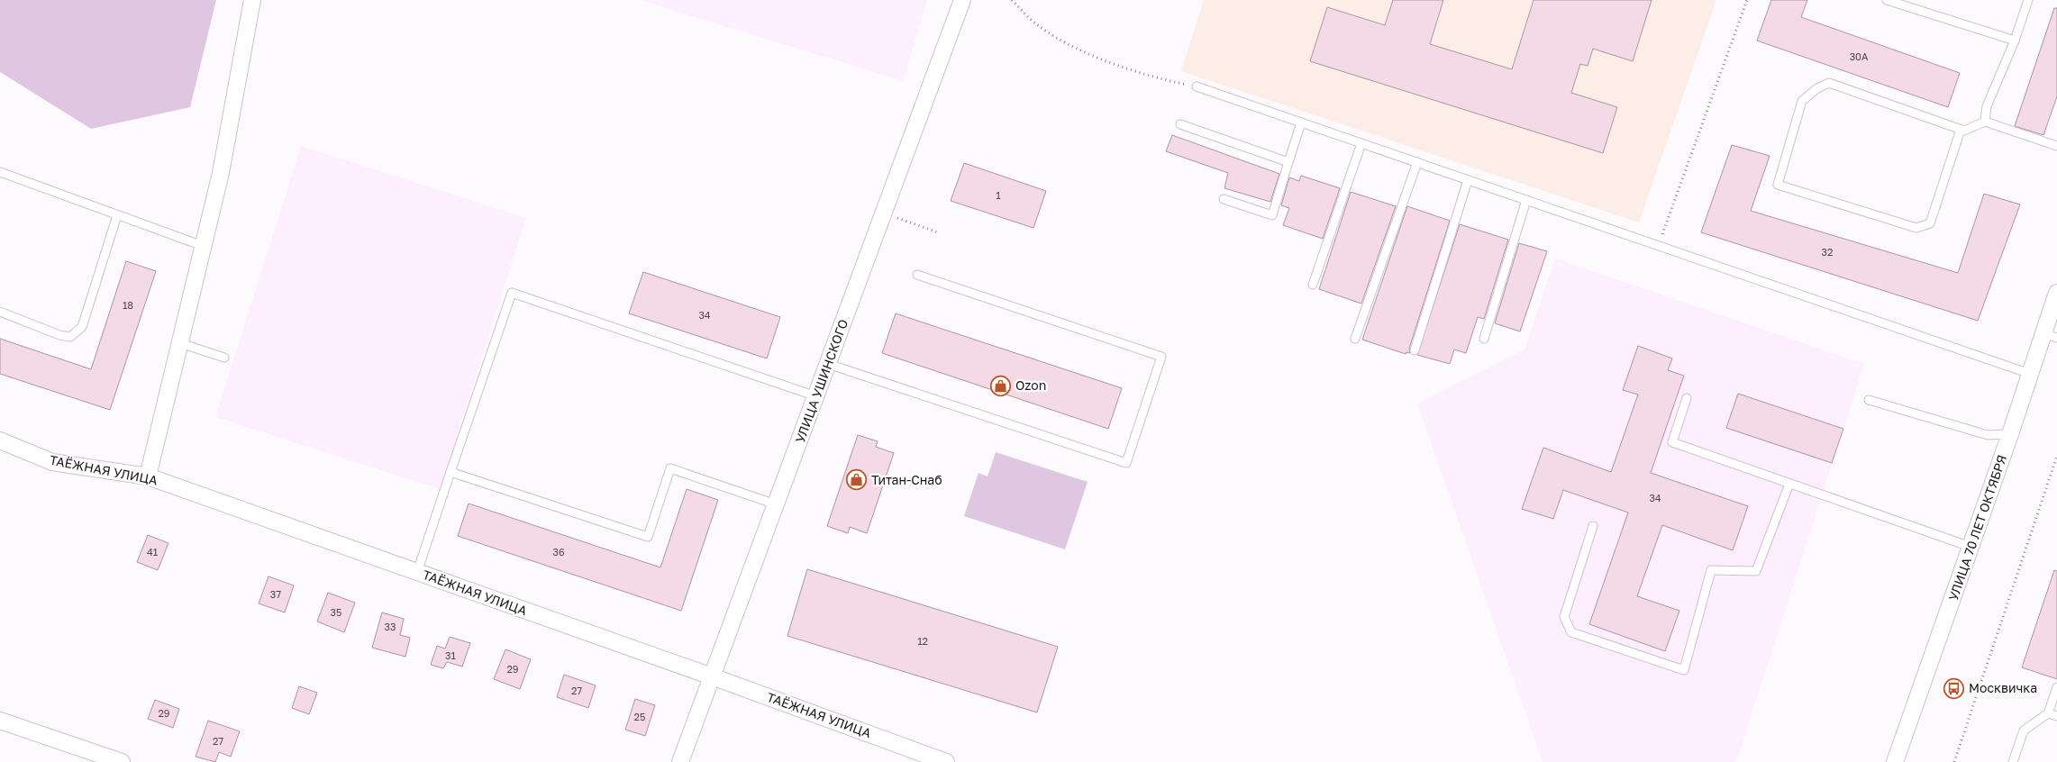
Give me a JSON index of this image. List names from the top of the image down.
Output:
{
  "streets": {
    "street": ["УЛИЦА УШИНСКОГО", "ТАЁЖНАЯ УЛИЦА", "УЛИЦА 70 ЛЕТ ОКТЯБРЯ"]
  },
  "crossings": [
    ["УЛИЦА УШИНСКОГО", "ТАЁЖНАЯ УЛИЦА"]
  ],
  "places": {
    "shop": ["Ozon", "Титан-Снаб"],
    "bus stop": ["Москвичка"]
  },
  "house_numbers": [
    "30А",
    "1",
    "32",
    "18",
    "34",
    "34",
    "41",
    "36",
    "37",
    "35",
    "33",
    "12",
    "31",
    "29",
    "27",
    "29",
    "25",
    "27"
  ]
}
